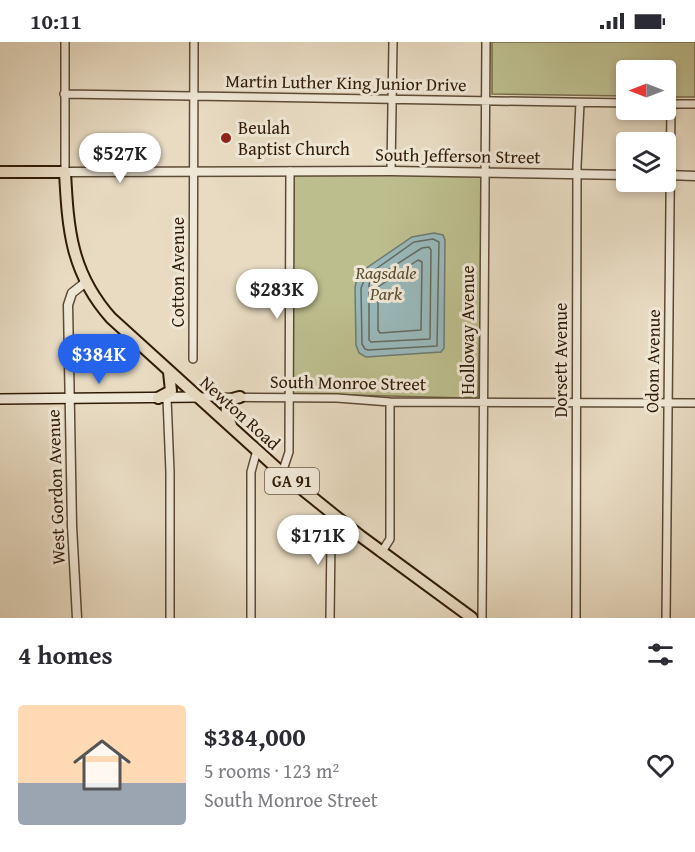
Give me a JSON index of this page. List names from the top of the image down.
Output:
{
  "streets": {
    "main road": [
      "South Jefferson Street",
      "South Monroe Street",
      "Newton Road",
      "GA 91"
    ],
    "street": [
      "Martin Luther King Junior Drive",
      "Cotton Avenue",
      "Holloway Avenue",
      "Dorsett Avenue",
      "Odom Avenue",
      "West Gordon Avenue"
    ]
  },
  "crossings": [
    ["Martin Luther King Junior Drive", "Cotton Avenue"],
    ["Martin Luther King Junior Drive", "Holloway Avenue"],
    ["Martin Luther King Junior Drive", "Dorsett Avenue"],
    ["South Jefferson Street", "Cotton Avenue"],
    ["South Jefferson Street", "Holloway Avenue"],
    ["South Jefferson Street", "Dorsett Avenue"],
    ["South Jefferson Street", "GA 91"],
    ["Holloway Avenue", "South Monroe Street"],
    ["Dorsett Avenue", "South Monroe Street"],
    ["Odom Avenue", "South Monroe Street"],
    ["South Monroe Street", "Newton Road"],
    ["South Monroe Street", "West Gordon Avenue"],
    ["Newton Road", "GA 91"],
    ["Newton Road", "West Gordon Avenue"],
    ["GA 91", "West Gordon Avenue"]
  ],
  "parks": ["Ragsdale Park"],
  "places": ["Beulah Baptist Church"],
  "north": "left",
  "page": {
    "status": "10:11",
    "price": [
      "$527K",
      "$283K",
      "$384K",
      "$171K"
    ],
    "heading": "4 homes",
    "list": [
      {
        "name": "$384,000",
        "note": "5 rooms · 123 m² · South Monroe Street"
      }
    ]
  }
}
